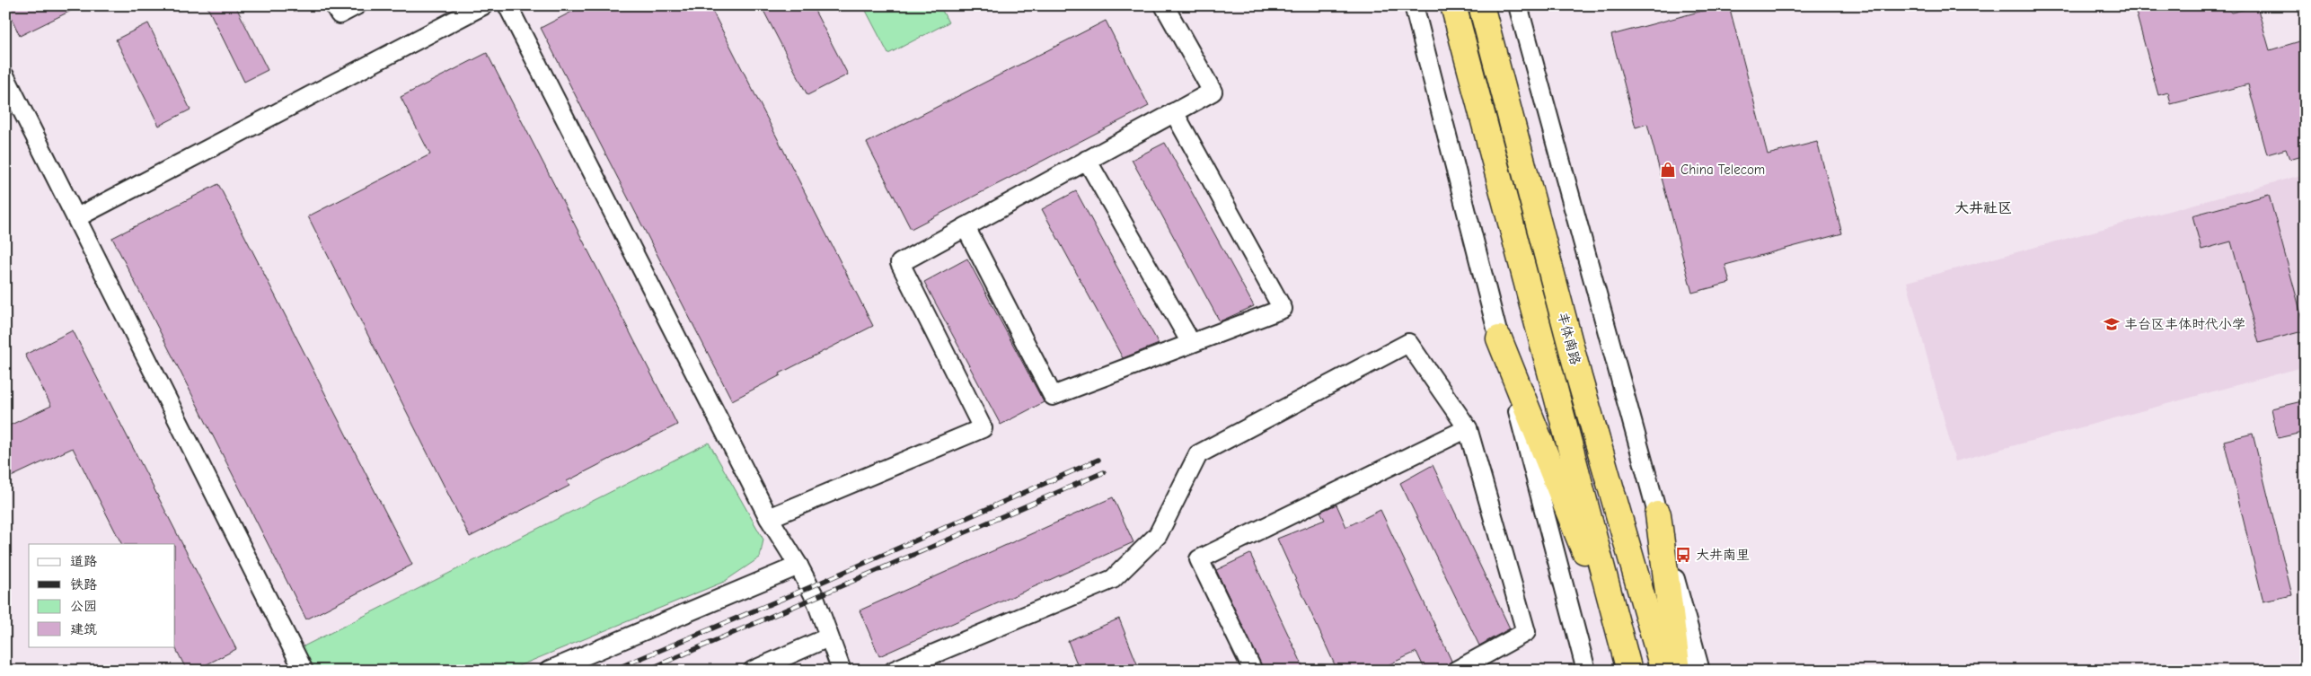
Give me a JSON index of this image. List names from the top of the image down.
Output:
{
  "streets": {
    "highway": ["丰体南路"]
  },
  "districts": ["大井社区"],
  "places": {
    "shop": ["China Telecom"],
    "school or university": ["丰台区丰体时代小学"],
    "bus stop": ["大井南里"]
  },
  "legend": [
    "道路",
    "铁路",
    "公园",
    "建筑"
  ]
}
